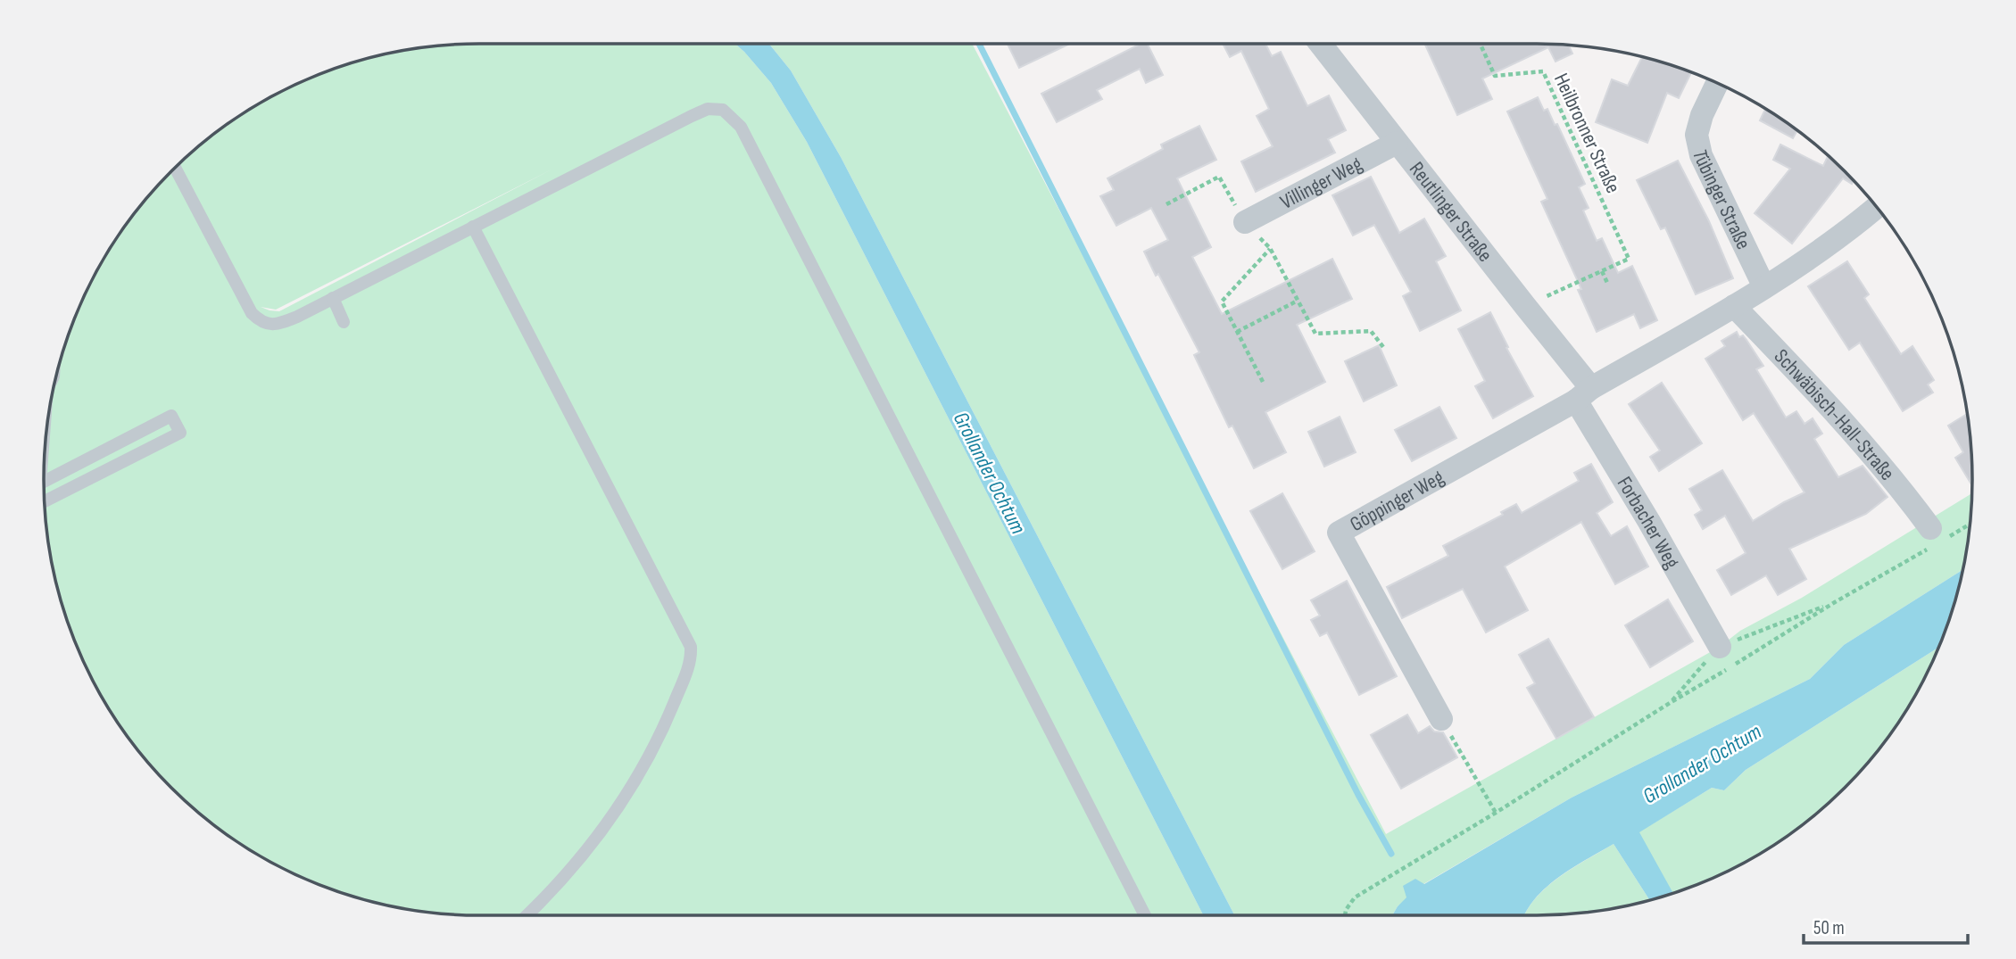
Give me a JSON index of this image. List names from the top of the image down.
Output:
{
  "streets": {
    "street": [
      "Villinger Weg",
      "Tübinger Straße",
      "Reutlinger Straße",
      "Schwäbisch-Hall-Straße",
      "Göppinger Weg",
      "Forbacher Weg"
    ],
    "path": ["Heilbronner Straße"]
  },
  "crossings": [
    ["Villinger Weg", "Reutlinger Straße"],
    ["Reutlinger Straße", "Göppinger Weg"],
    ["Reutlinger Straße", "Forbacher Weg"],
    ["Göppinger Weg", "Forbacher Weg"]
  ],
  "water": ["Grollander Ochtum"],
  "scale_bar": "50 m"
}
